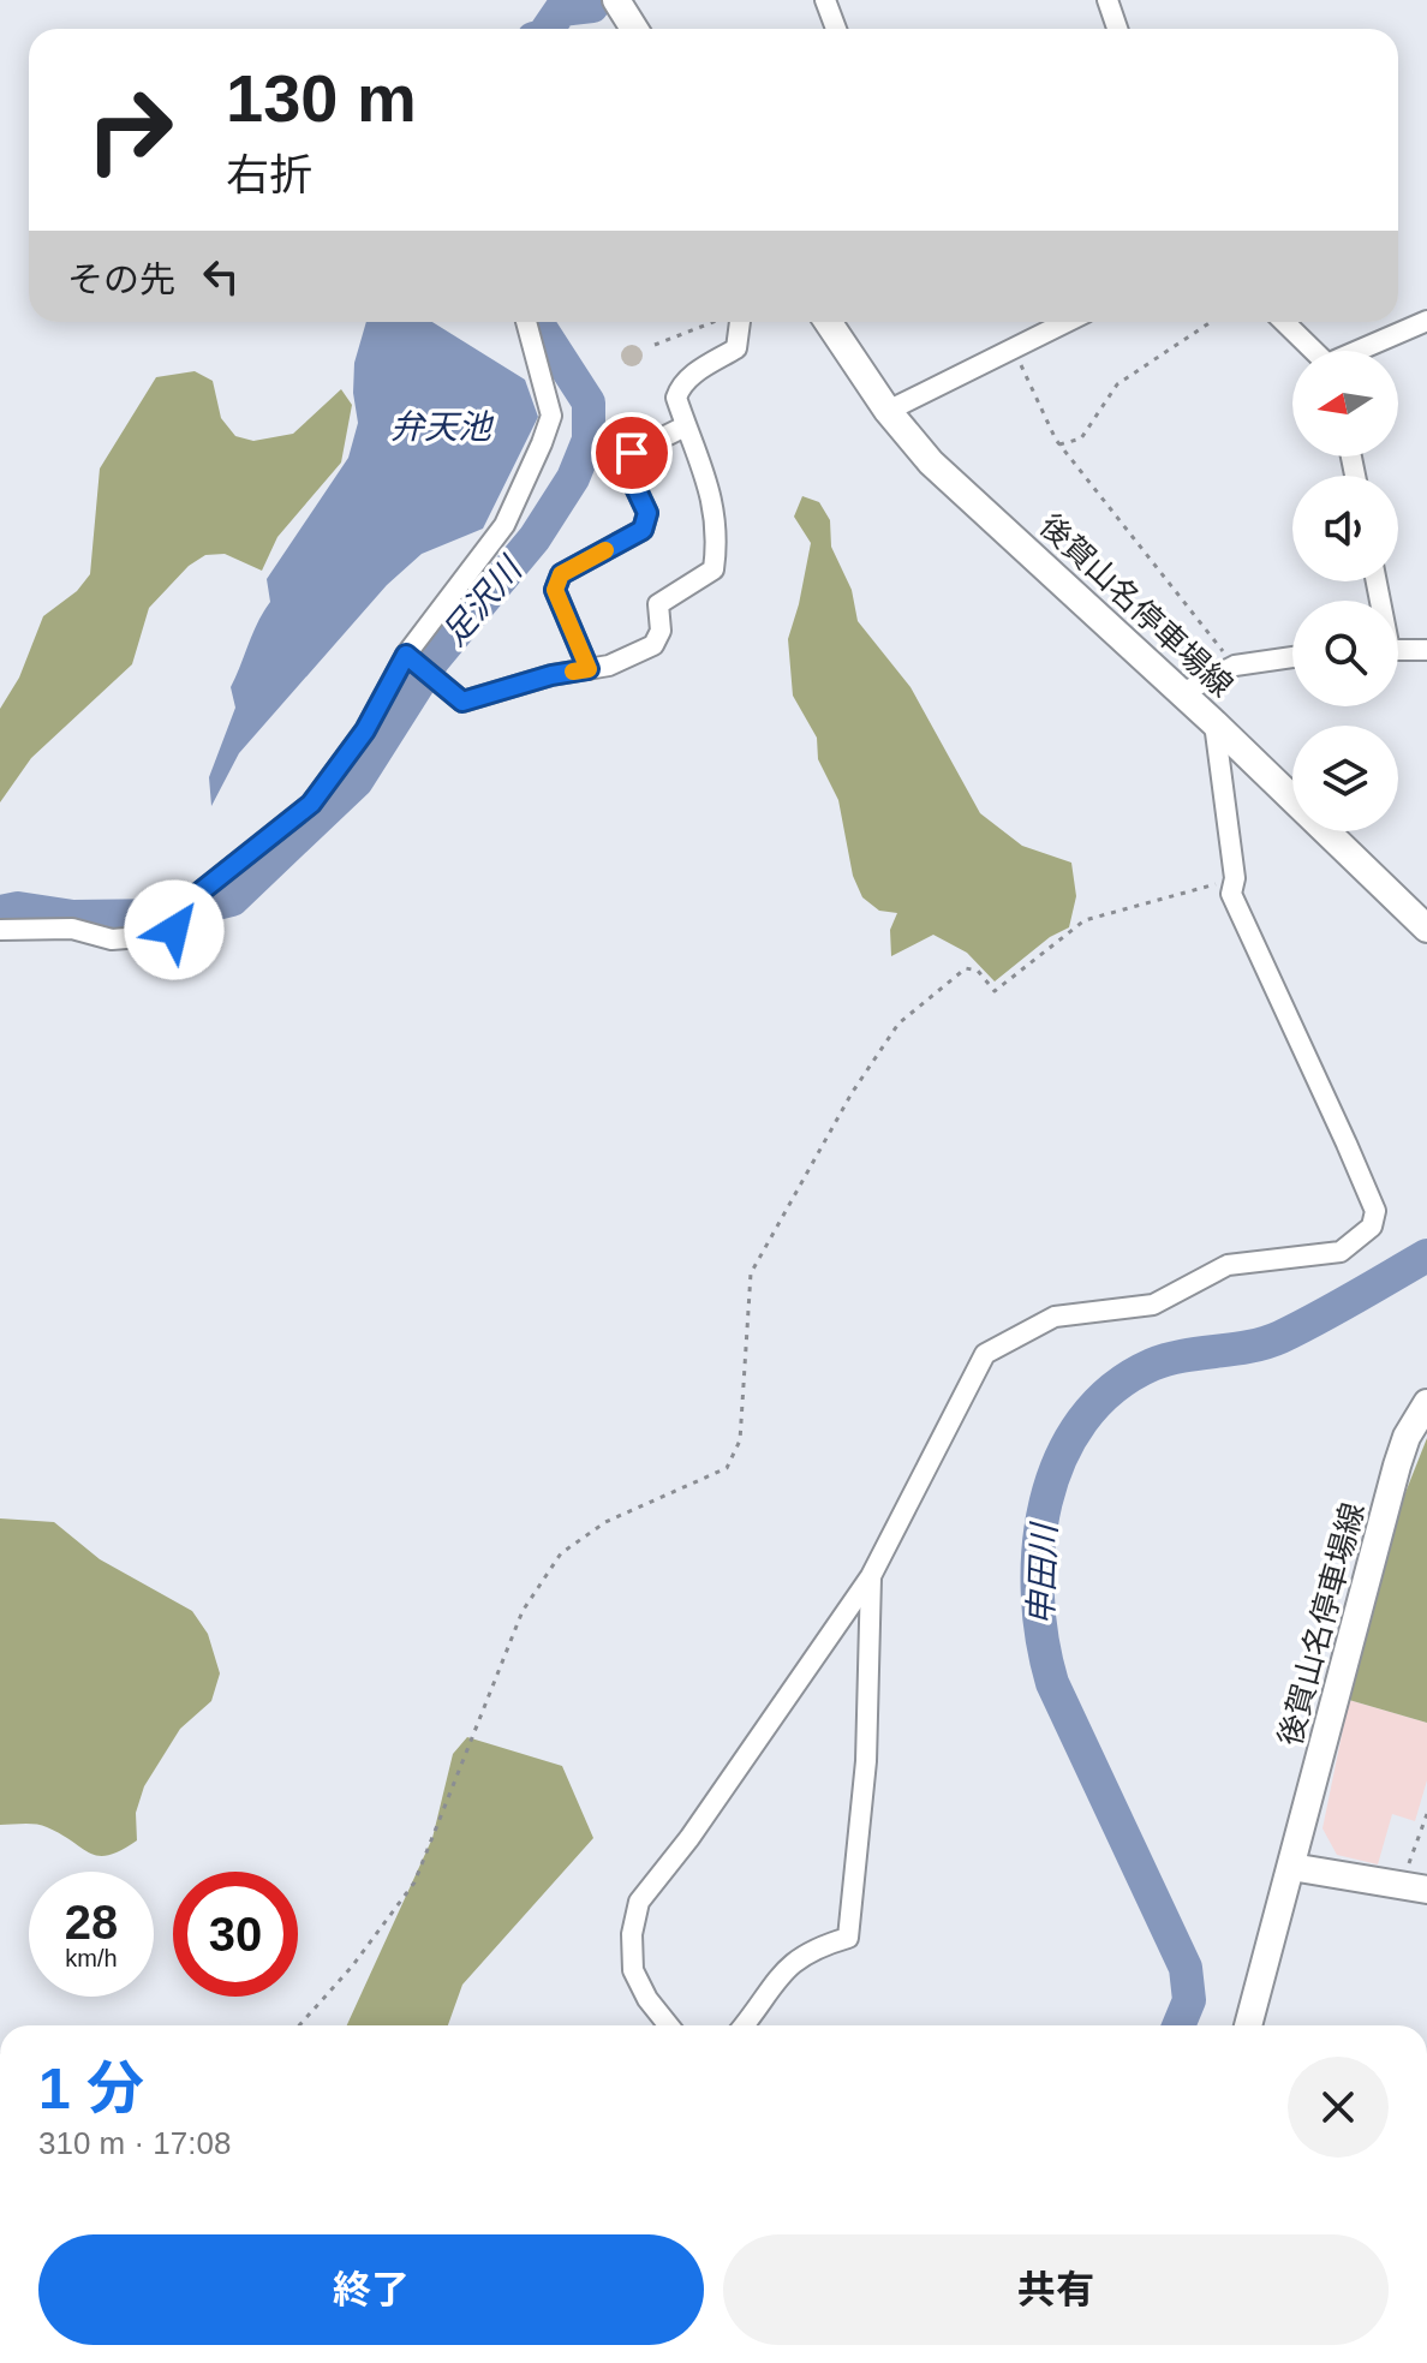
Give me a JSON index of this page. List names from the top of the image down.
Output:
{
  "streets": {
    "main road": ["後賀山名停車場線"]
  },
  "water": ["弁天池", "足沢川", "申田川"],
  "north": "left",
  "page": {
    "turn": ["130 m", "右折"],
    "then": "その先",
    "speed": "28 km/h",
    "limit": "30",
    "heading": ["1 分", "310 m · 17:08"],
    "buttons": ["終了", "共有"]
  }
}
